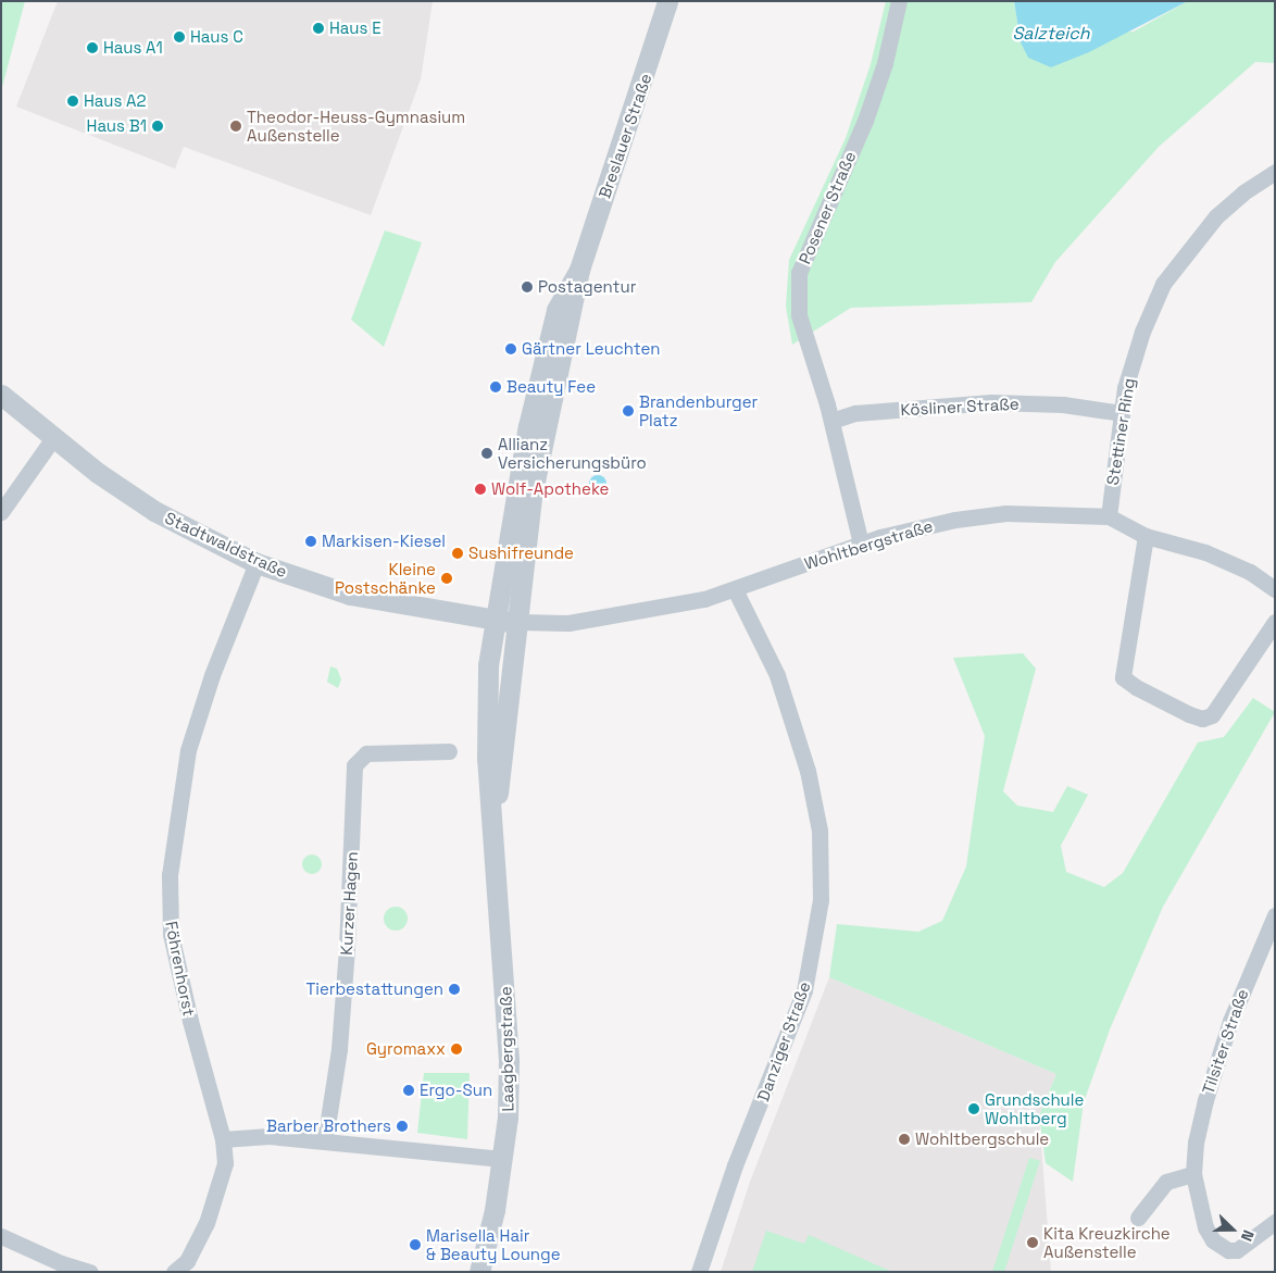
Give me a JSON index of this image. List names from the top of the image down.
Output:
{
  "streets": {
    "street": [
      "Breslauer Straße",
      "Posener Straße",
      "Kösliner Straße",
      "Stettiner Ring",
      "Stadtwaldstraße",
      "Wohltbergstraße",
      "Kurzer Hagen",
      "Föhrenhorst",
      "Danziger Straße",
      "Tilsiter Straße",
      "Laagbergstraße"
    ]
  },
  "crossings": [
    ["Posener Straße", "Kösliner Straße"],
    ["Posener Straße", "Wohltbergstraße"],
    ["Kösliner Straße", "Stettiner Ring"],
    ["Stettiner Ring", "Wohltbergstraße"],
    ["Stadtwaldstraße", "Wohltbergstraße"],
    ["Stadtwaldstraße", "Föhrenhorst"],
    ["Stadtwaldstraße", "Laagbergstraße"],
    ["Wohltbergstraße", "Danziger Straße"],
    ["Wohltbergstraße", "Laagbergstraße"]
  ],
  "water": ["Salzteich"],
  "places": [
    "Haus E",
    "Haus C",
    "Haus A1",
    "Haus A2",
    "Haus B1",
    "Theodor-Heuss-Gymnasium Außenstelle",
    "Postagentur",
    "Gärtner Leuchten",
    "Beauty Fee",
    "Brandenburger Platz",
    "Allianz Versicherungsbüro",
    "Wolf-Apotheke",
    "Markisen-Kiesel",
    "Sushifreunde",
    "Kleine Postschänke",
    "Tierbestattungen",
    "Gyromaxx",
    "Ergo-Sun",
    "Grundschule Wohltberg",
    "Barber Brothers",
    "Wohltbergschule",
    "Kita Kreuzkirche Außenstelle",
    "Marisella Hair & Beauty Lounge"
  ],
  "north": "right"
}
